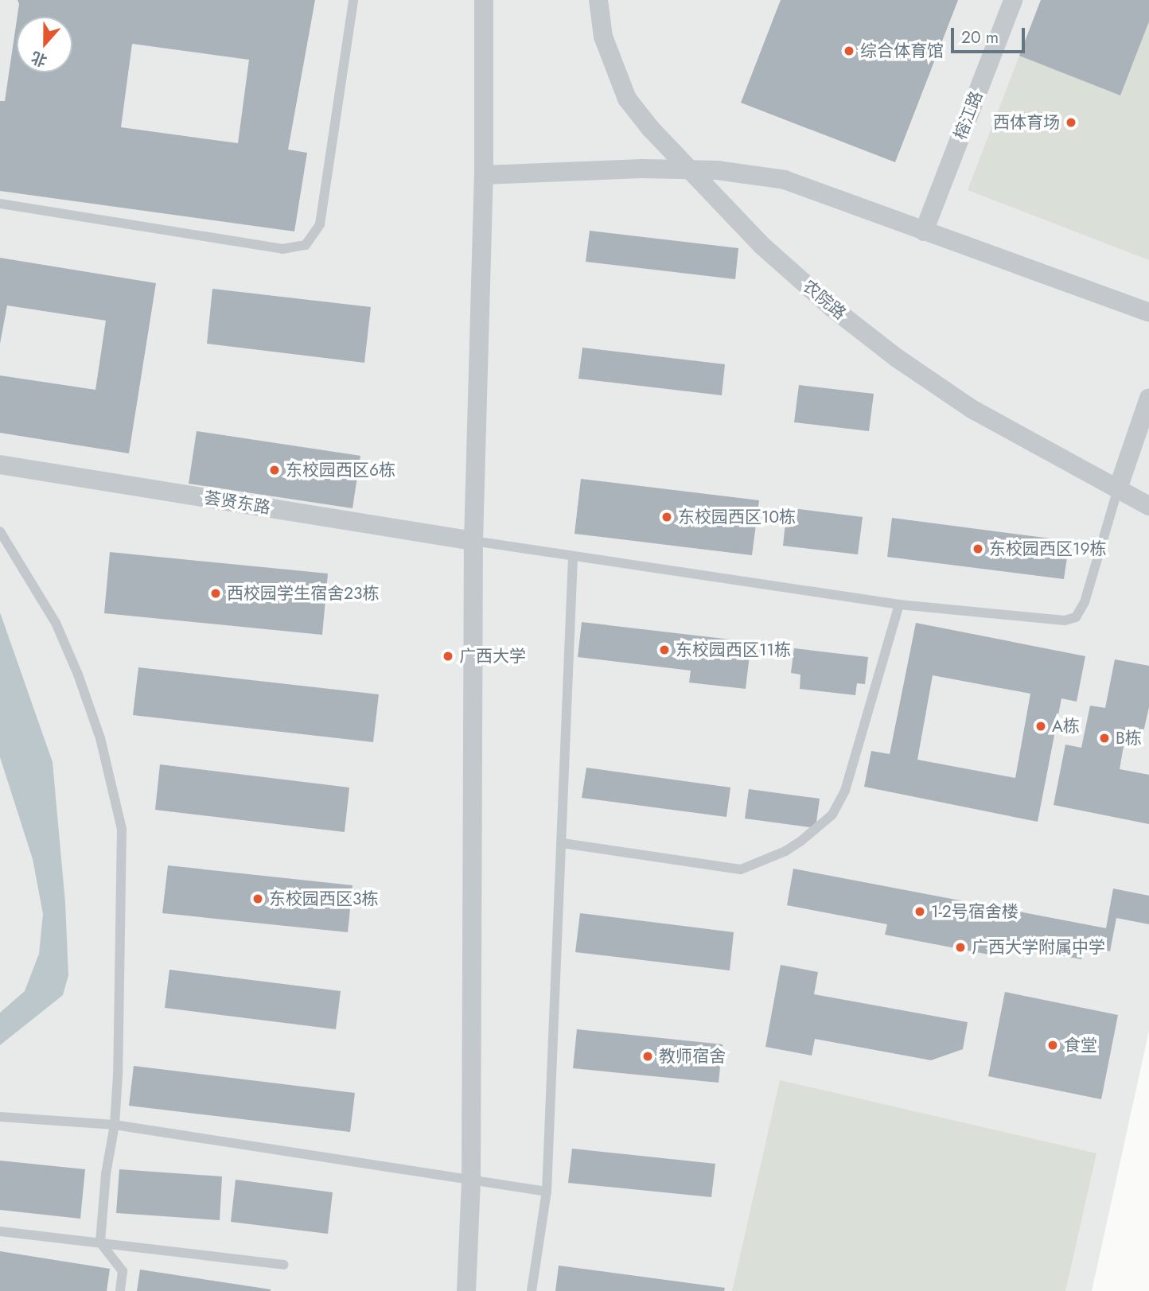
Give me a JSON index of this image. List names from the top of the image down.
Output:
{
  "streets": {
    "street": ["榕江路", "农院路", "荟贤东路"]
  },
  "places": [
    "综合体育馆",
    "西体育场",
    "东校园西区6栋",
    "东校园西区10栋",
    "东校园西区19栋",
    "西校园学生宿舍23栋",
    "东校园西区11栋",
    "广西大学",
    "A栋",
    "B栋",
    "东校园西区3栋",
    "1-2号宿舍楼",
    "广西大学附属中学",
    "食堂",
    "教师宿舍"
  ],
  "scale_bar": "20 m",
  "north": "bottom"
}
